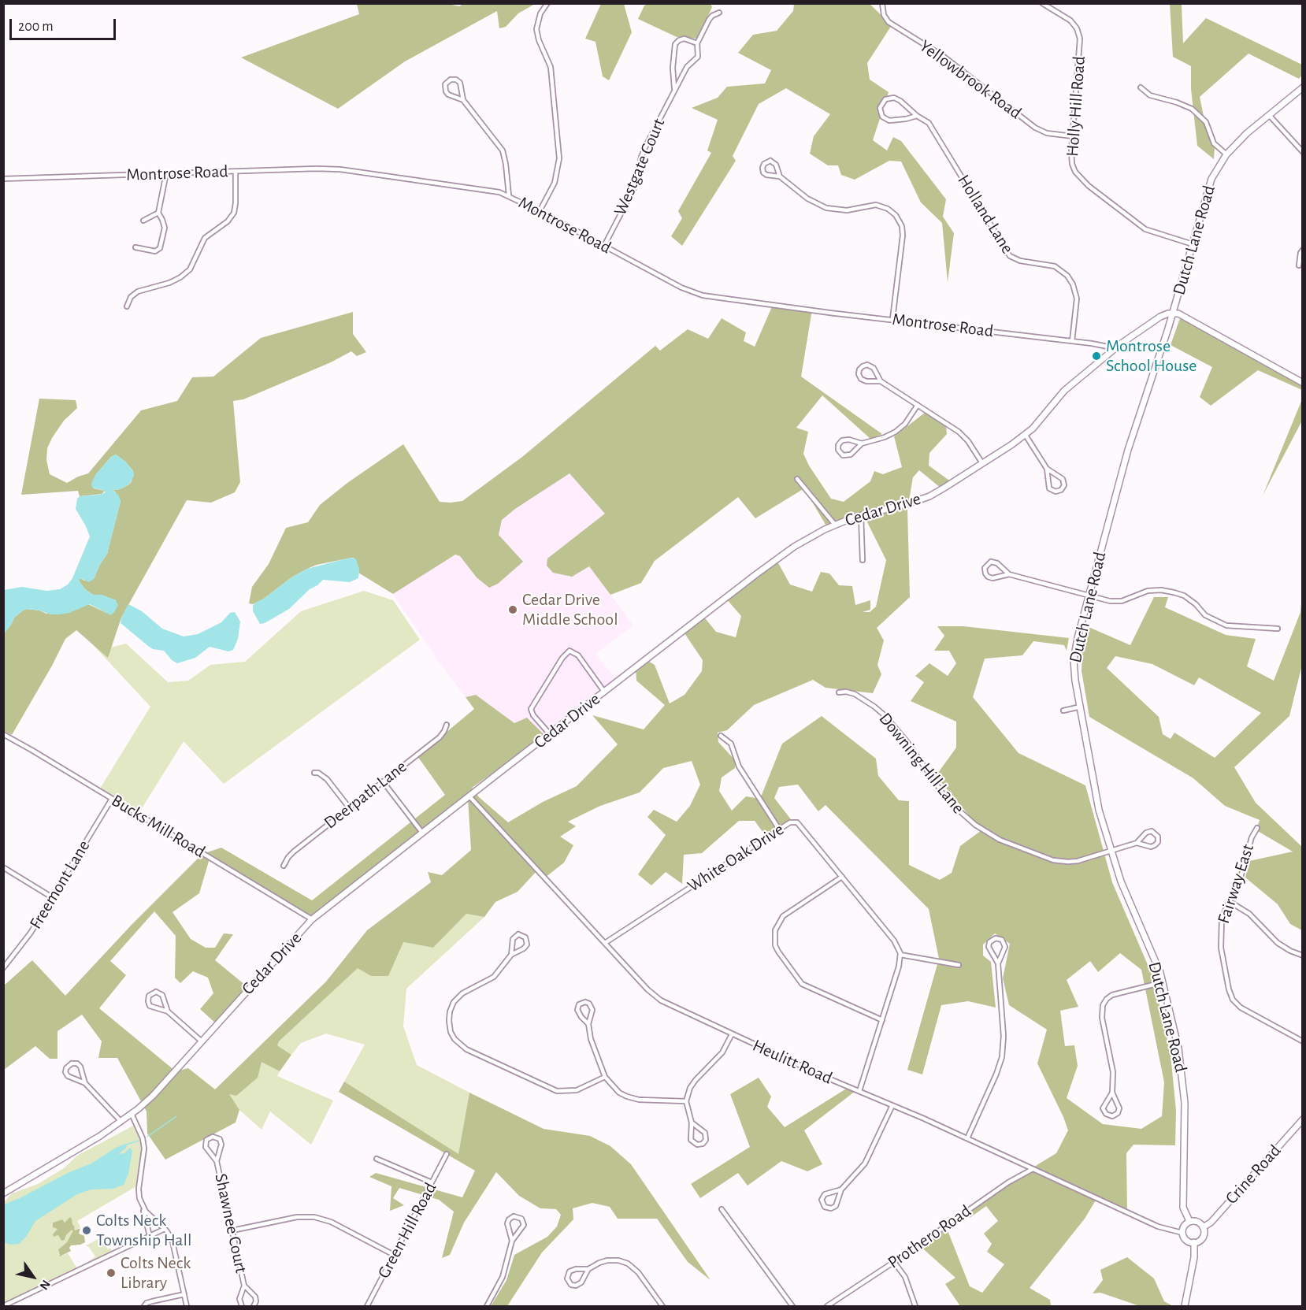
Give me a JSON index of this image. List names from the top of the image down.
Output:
{
  "streets": {
    "street": [
      "Yellowbrook Road",
      "Holly Hill Road",
      "Westgate Court",
      "Montrose Road",
      "Holland Lane",
      "Dutch Lane Road",
      "Cedar Drive",
      "Downing Hill Lane",
      "Deerpath Lane",
      "Bucks Mill Road",
      "White Oak Drive",
      "Fairway East",
      "Freemont Lane",
      "Heulitt Road",
      "Crine Road",
      "Shawnee Court",
      "Green Hill Road",
      "Prothero Road"
    ]
  },
  "crossings": [
    ["Yellowbrook Road", "Holly Hill Road"],
    ["Holly Hill Road", "Dutch Lane Road"],
    ["Westgate Court", "Montrose Road"],
    ["Montrose Road", "Holland Lane"],
    ["Montrose Road", "Cedar Drive"],
    ["Dutch Lane Road", "Cedar Drive"],
    ["Dutch Lane Road", "Downing Hill Lane"],
    ["Dutch Lane Road", "Heulitt Road"],
    ["Dutch Lane Road", "Crine Road"],
    ["Cedar Drive", "Bucks Mill Road"],
    ["Cedar Drive", "Heulitt Road"],
    ["Bucks Mill Road", "Freemont Lane"],
    ["White Oak Drive", "Heulitt Road"],
    ["Heulitt Road", "Crine Road"],
    ["Heulitt Road", "Prothero Road"]
  ],
  "places": [
    "Montrose School House",
    "Cedar Drive Middle School",
    "Colts Neck Township Hall",
    "Colts Neck Library"
  ],
  "scale_bar": "200 m",
  "north": "bottom right"
}
